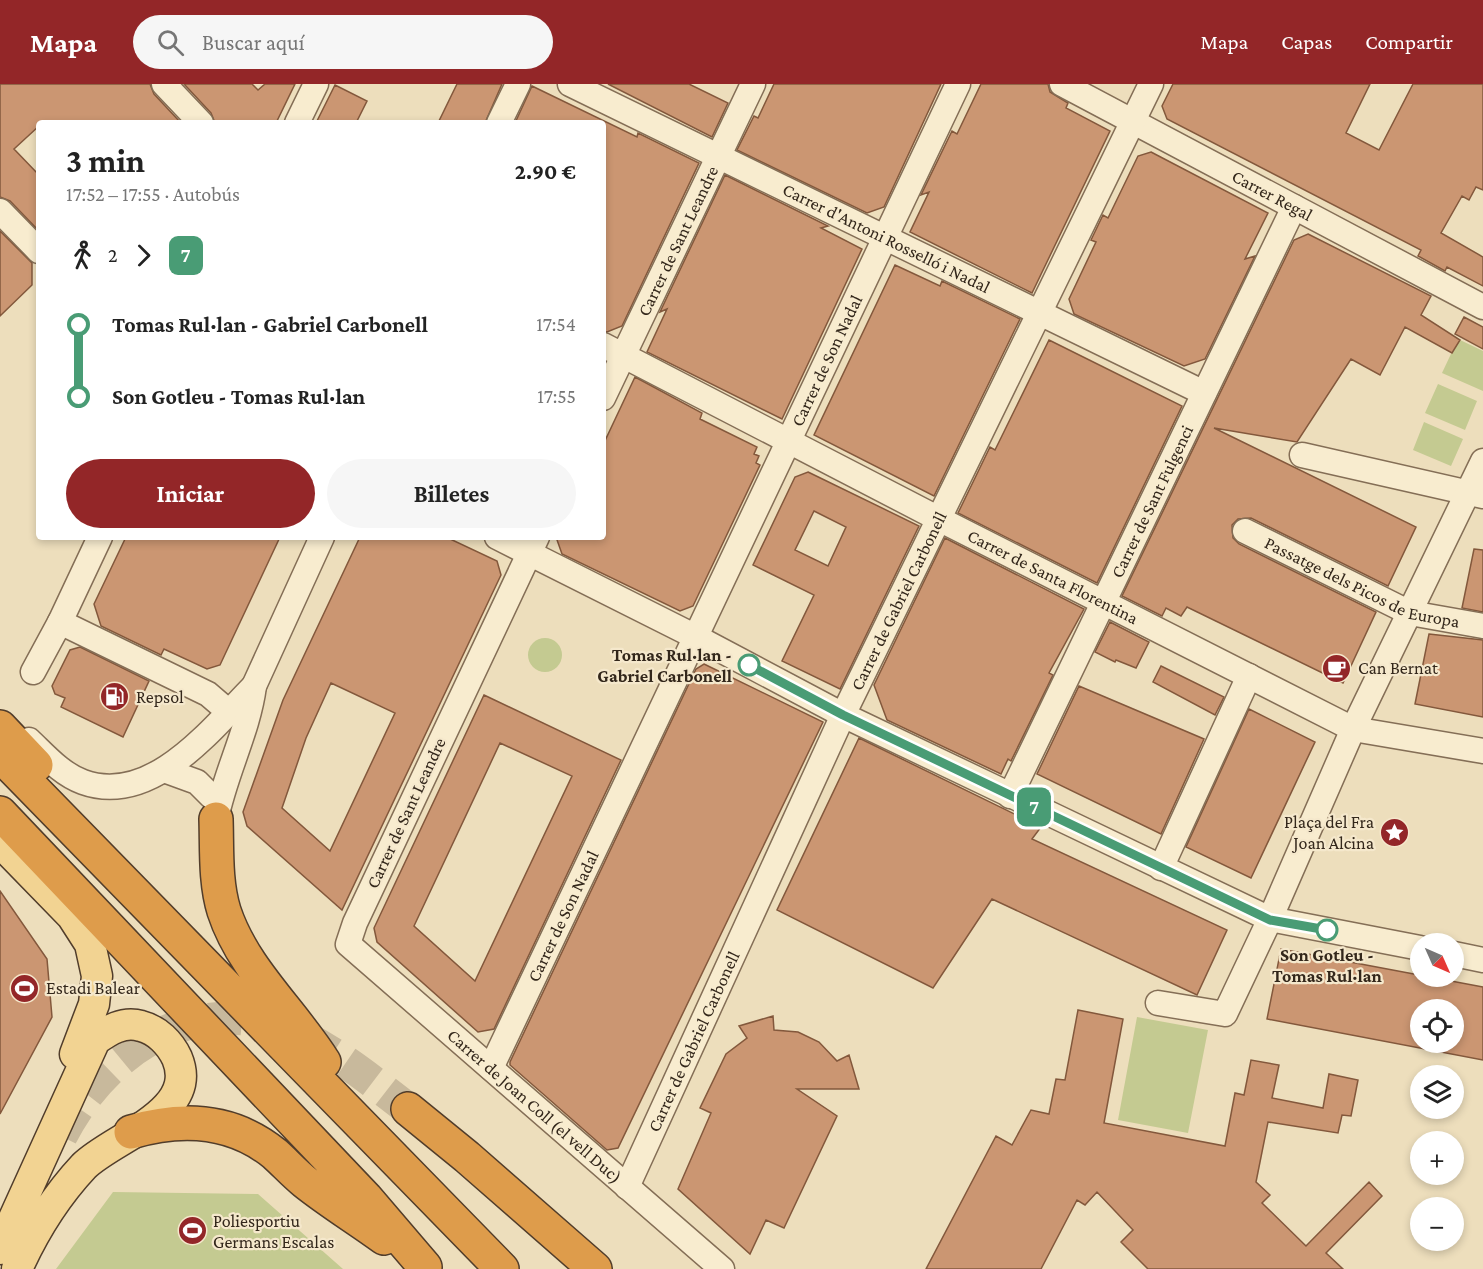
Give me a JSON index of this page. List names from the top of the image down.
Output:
{
  "streets": {
    "street": [
      "Carrer Regal",
      "Carrer d'Antoni Rosselló i Nadal",
      "Carrer de Sant Leandre",
      "Carrer de Son Nadal",
      "Carrer de Sant Fulgenci",
      "Carrer de Santa Florentina",
      "Passatge dels Picos de Europa",
      "Carrer de Gabriel Carbonell",
      "Carrer de Joan Coll (el vell Duc)"
    ]
  },
  "crossings": [
    ["Carrer Regal", "Carrer de Sant Fulgenci"],
    ["Carrer Regal", "Carrer de Gabriel Carbonell"],
    ["Carrer d'Antoni Rosselló i Nadal", "Carrer de Sant Leandre"],
    ["Carrer d'Antoni Rosselló i Nadal", "Carrer de Son Nadal"],
    ["Carrer d'Antoni Rosselló i Nadal", "Carrer de Sant Fulgenci"],
    ["Carrer d'Antoni Rosselló i Nadal", "Carrer de Gabriel Carbonell"],
    ["Carrer de Sant Leandre", "Carrer de Santa Florentina"],
    ["Carrer de Sant Leandre", "Carrer de Joan Coll (el vell Duc)"],
    ["Carrer de Son Nadal", "Carrer de Santa Florentina"],
    ["Carrer de Son Nadal", "Carrer de Joan Coll (el vell Duc)"],
    ["Carrer de Sant Fulgenci", "Carrer de Santa Florentina"],
    ["Carrer de Santa Florentina", "Carrer de Gabriel Carbonell"],
    ["Carrer de Gabriel Carbonell", "Carrer de Joan Coll (el vell Duc)"]
  ],
  "places": {
    "other": ["Tomas Rul·lan - Gabriel Carbonell", "Son Gotleu - Tomas Rul·lan"],
    "cafe": ["Can Bernat"],
    "fuel station": ["Repsol"],
    "place": ["Plaça del Fra Joan Alcina"],
    "sports": ["Estadi Balear", "Poliesportiu Germans Escalas"]
  },
  "lines": ["bus line 7"],
  "north": "bottom right",
  "page": {
    "header": "Mapa",
    "search": "Buscar aquí",
    "nav": ["Mapa", "Capas", "Compartir"],
    "on_map": "7",
    "heading": ["3 min", "17:52 – 17:55 · Autobús", "2.90 €"],
    "legs": ["2", "7"],
    "list": [
      {
        "name": "Tomas Rul·lan - Gabriel Carbonell",
        "value": "17:54"
      },
      {
        "name": "Son Gotleu - Tomas Rul·lan",
        "value": "17:55"
      }
    ],
    "buttons": ["Iniciar", "Billetes"],
    "map_buttons": ["+", "−"]
  }
}
